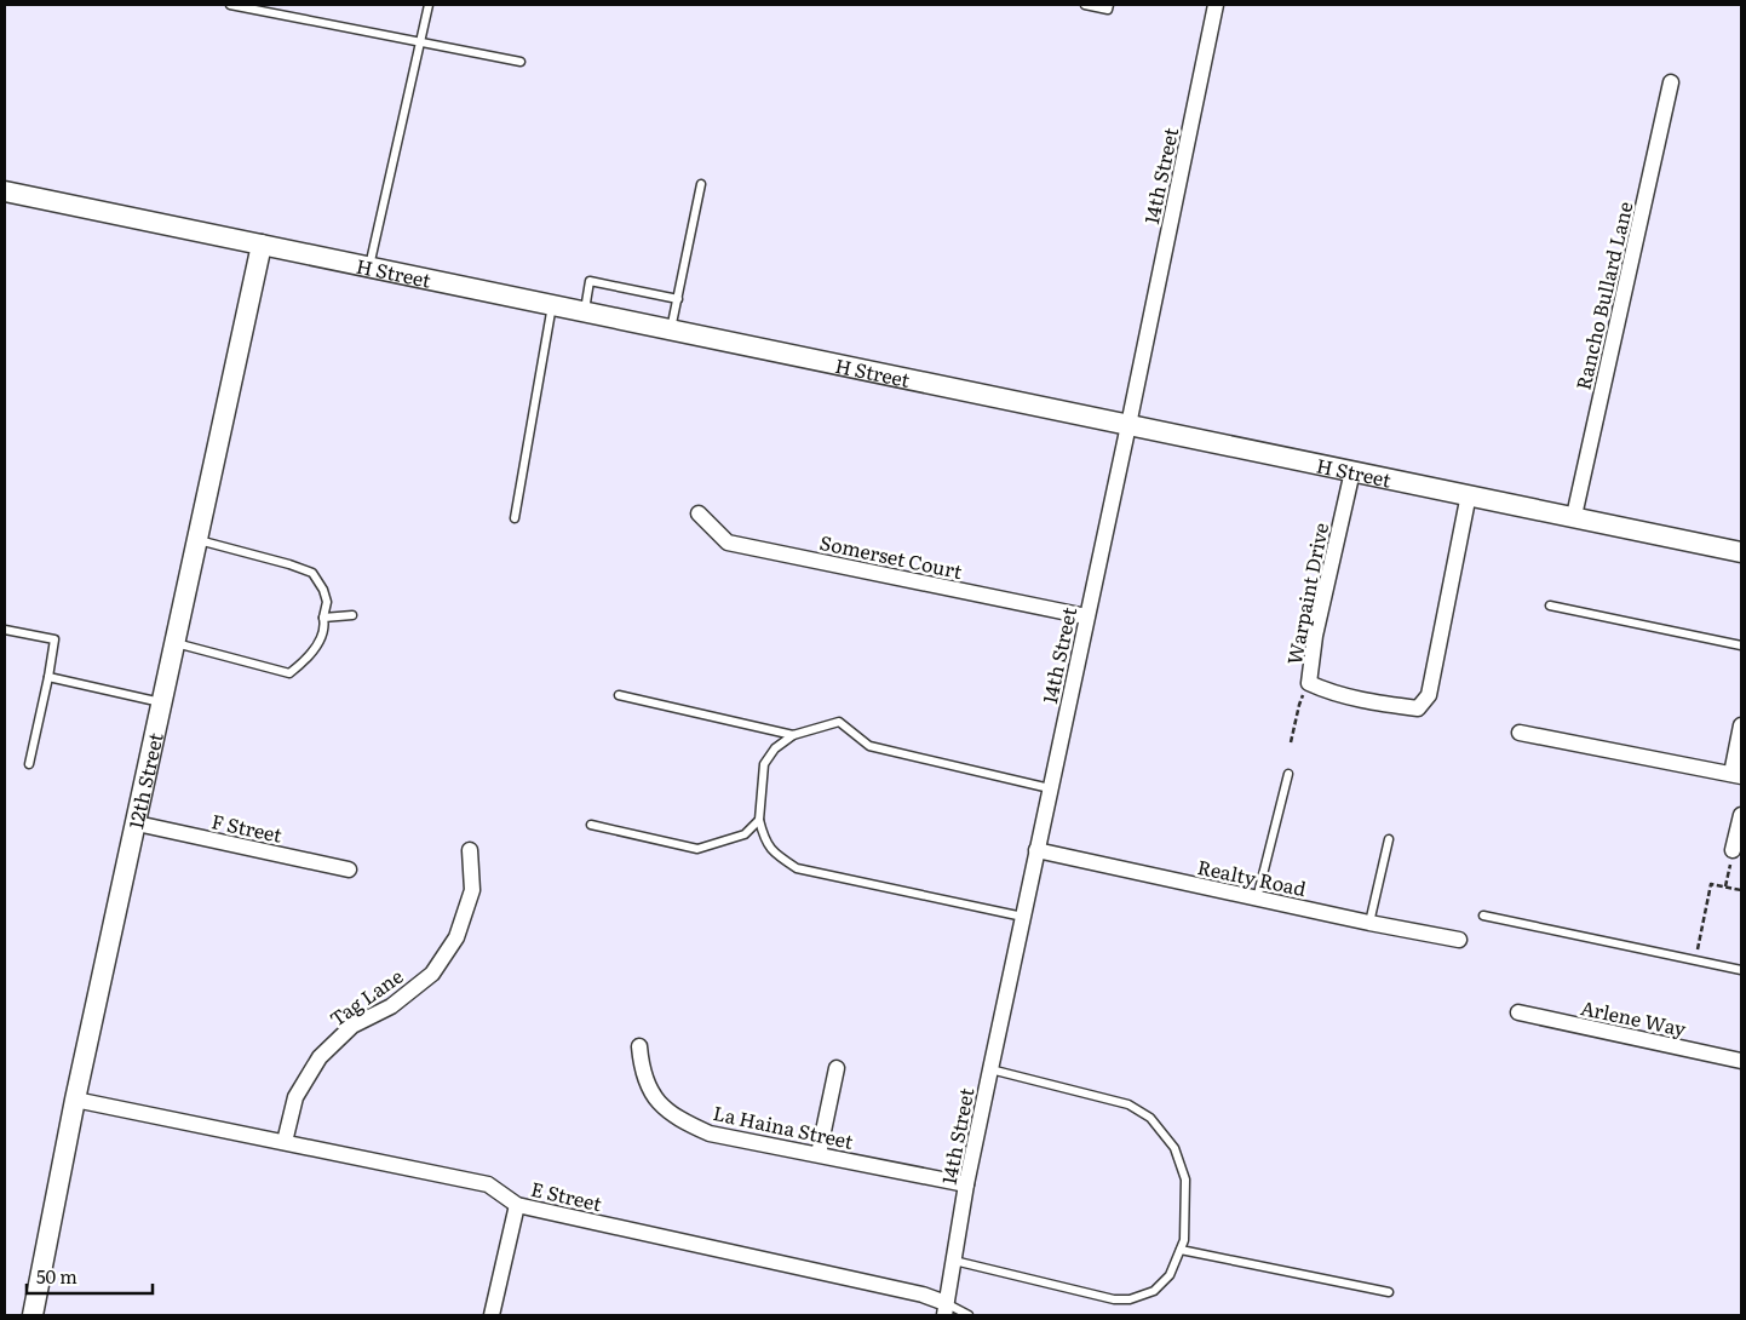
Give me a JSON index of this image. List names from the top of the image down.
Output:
{
  "streets": {
    "street": [
      "14th Street",
      "H Street",
      "Rancho Bullard Lane",
      "Somerset Court",
      "Warpaint Drive",
      "12th Street",
      "F Street",
      "Realty Road",
      "Tag Lane",
      "Arlene Way",
      "La Haina Street",
      "E Street"
    ]
  },
  "crossings": [
    ["14th Street", "H Street"],
    ["14th Street", "Somerset Court"],
    ["14th Street", "Realty Road"],
    ["14th Street", "La Haina Street"],
    ["14th Street", "E Street"],
    ["H Street", "Rancho Bullard Lane"],
    ["H Street", "Warpaint Drive"],
    ["H Street", "12th Street"],
    ["12th Street", "F Street"],
    ["12th Street", "E Street"],
    ["Tag Lane", "E Street"]
  ],
  "scale_bar": "50 m"
}
